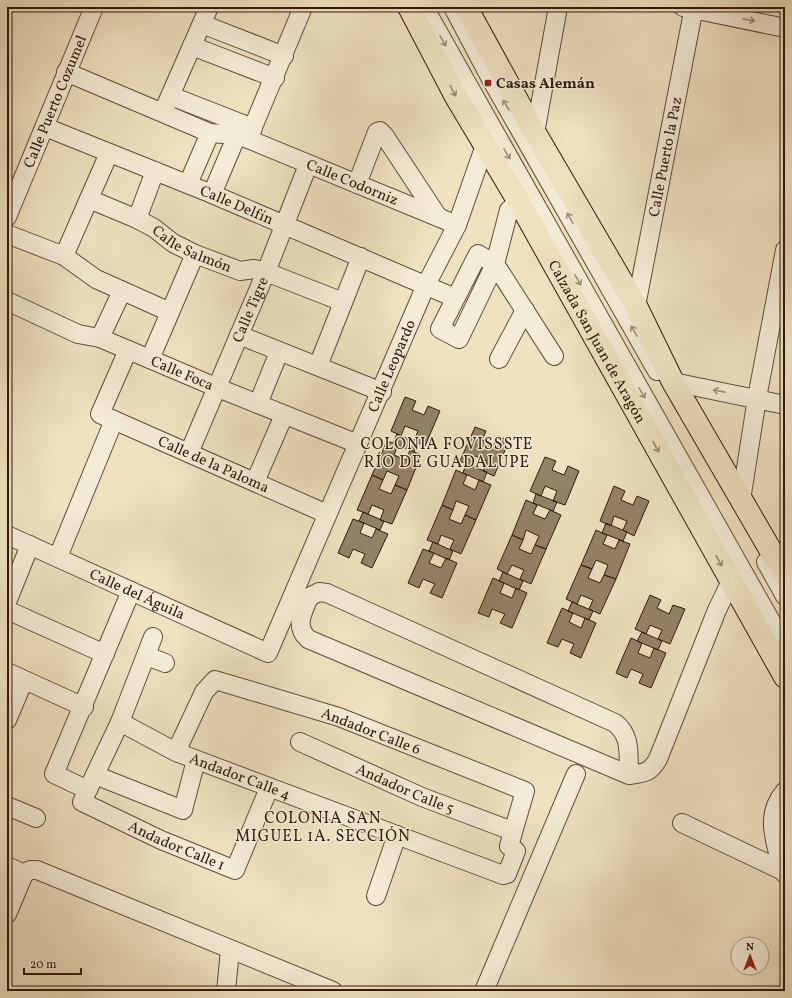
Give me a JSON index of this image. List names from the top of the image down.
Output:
{
  "streets": {
    "main road": ["Calzada San Juan de Aragón"],
    "street": [
      "Calle Puerto Cozumel",
      "Calle Puerto la Paz",
      "Calle Codorniz",
      "Calle Delfín",
      "Calle Salmón",
      "Calle Tigre",
      "Calle Leopardo",
      "Calle Foca",
      "Calle de la Paloma",
      "Calle del Águila",
      "Andador Calle 6",
      "Andador Calle 4",
      "Andador Calle 5",
      "Andador Calle 1"
    ]
  },
  "crossings": [
    ["Calle Puerto Cozumel", "Calle Delfín"],
    ["Calle Codorniz", "Calle Tigre"],
    ["Calle Codorniz", "Calle Leopardo"],
    ["Calle Delfín", "Calle Tigre"],
    ["Calle Delfín", "Calle Leopardo"],
    ["Calle Salmón", "Calle Tigre"],
    ["Calle Tigre", "Calle Foca"],
    ["Calle Tigre", "Calle de la Paloma"],
    ["Calzada San Juan de Aragón", "Calle Leopardo"],
    ["Calle Leopardo", "Calle Foca"],
    ["Calle Leopardo", "Calle de la Paloma"],
    ["Calle Leopardo", "Calle del Águila"],
    ["Andador Calle 6", "Andador Calle 4"],
    ["Andador Calle 6", "Andador Calle 5"],
    ["Andador Calle 4", "Andador Calle 5"],
    ["Andador Calle 4", "Andador Calle 1"]
  ],
  "districts": ["COLONIA FOVISSSTE RÍO DE GUADALUPE", "COLONIA SAN MIGUEL 1A. SECCIÓN"],
  "places": {
    "transit": ["Casas Alemán"]
  },
  "scale_bar": "20 m",
  "north": "top"
}
